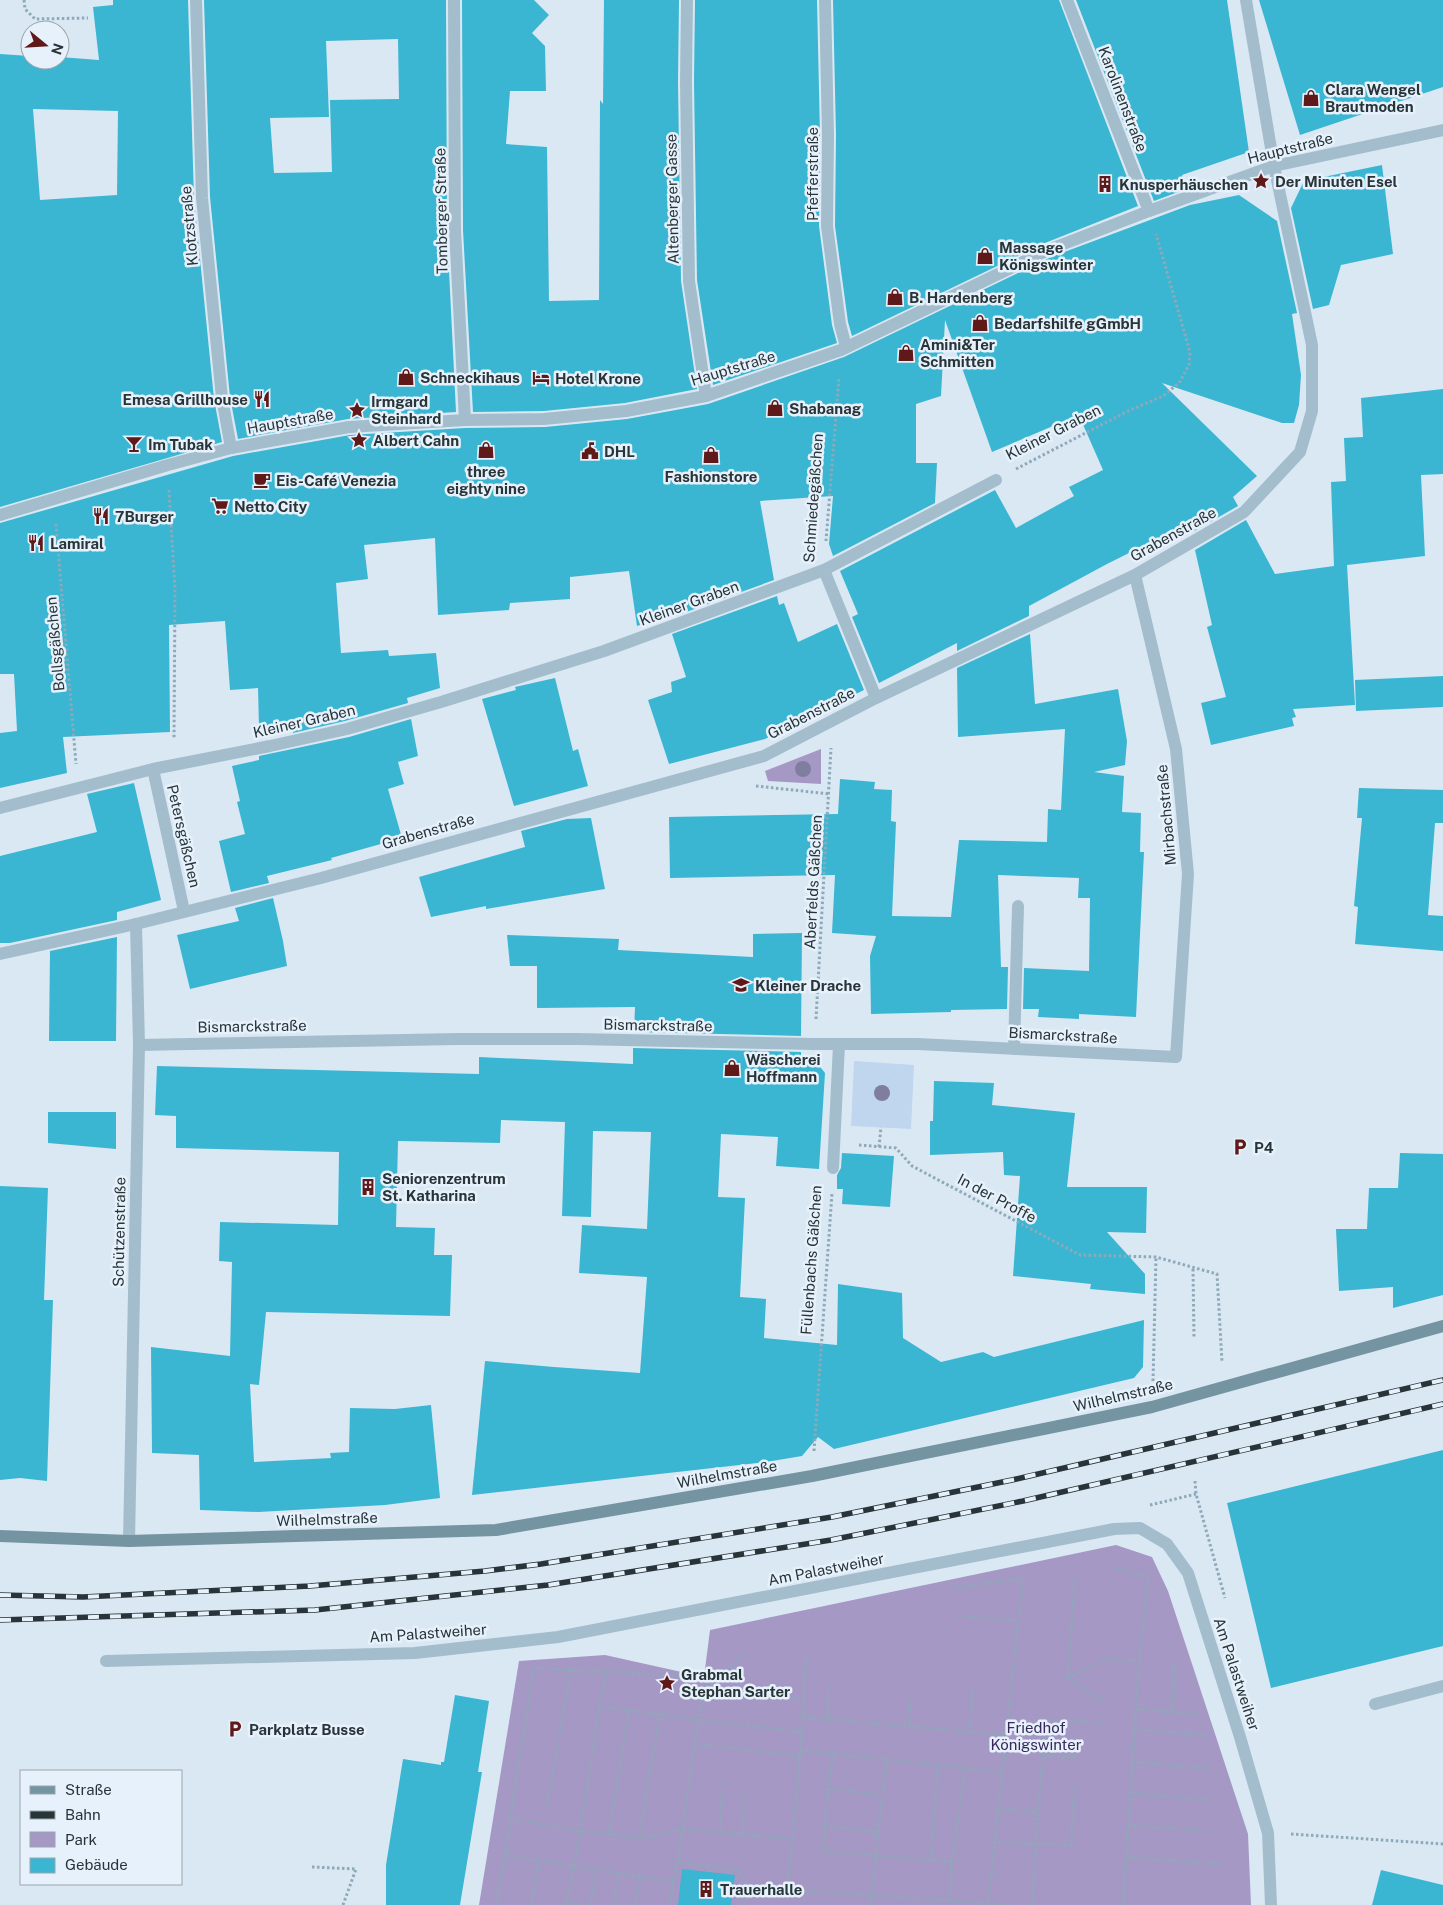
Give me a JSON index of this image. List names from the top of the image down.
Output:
{
  "streets": {
    "street": [
      "Karolinenstraße",
      "Hauptstraße",
      "Pfefferstraße",
      "Altenberger Gasse",
      "Tomberger Straße",
      "Klotzstraße",
      "Kleiner Graben",
      "Schmiedegäßchen",
      "Grabenstraße",
      "Mirbachstraße",
      "Petersgäßchen",
      "Bismarckstraße",
      "Schützenstraße",
      "Füllenbachs Gäßchen",
      "Wilhelmstraße",
      "Am Palastweiher"
    ],
    "path": ["Bollsgäßchen", "Aberfelds Gäßchen", "In der Proffe"]
  },
  "crossings": [
    ["Karolinenstraße", "Hauptstraße"],
    ["Karolinenstraße", "Kleiner Graben"],
    ["Hauptstraße", "Pfefferstraße"],
    ["Hauptstraße", "Altenberger Gasse"],
    ["Hauptstraße", "Tomberger Straße"],
    ["Hauptstraße", "Klotzstraße"],
    ["Hauptstraße", "Kleiner Graben"],
    ["Hauptstraße", "Schmiedegäßchen"],
    ["Hauptstraße", "Grabenstraße"],
    ["Hauptstraße", "Bollsgäßchen"],
    ["Pfefferstraße", "Schmiedegäßchen"],
    ["Kleiner Graben", "Schmiedegäßchen"],
    ["Kleiner Graben", "Bollsgäßchen"],
    ["Kleiner Graben", "Petersgäßchen"],
    ["Schmiedegäßchen", "Grabenstraße"],
    ["Grabenstraße", "Mirbachstraße"],
    ["Grabenstraße", "Petersgäßchen"],
    ["Grabenstraße", "Aberfelds Gäßchen"],
    ["Grabenstraße", "Schützenstraße"],
    ["Mirbachstraße", "Bismarckstraße"],
    ["Aberfelds Gäßchen", "Bismarckstraße"],
    ["Bismarckstraße", "Schützenstraße"],
    ["Bismarckstraße", "Füllenbachs Gäßchen"],
    ["In der Proffe", "Füllenbachs Gäßchen"],
    ["In der Proffe", "Wilhelmstraße"],
    ["Schützenstraße", "Wilhelmstraße"],
    ["Füllenbachs Gäßchen", "Wilhelmstraße"]
  ],
  "parks": ["Friedhof Königswinter"],
  "places": {
    "shop": [
      "Clara Wengel Brautmoden",
      "Massage Königswinter",
      "B. Hardenberg",
      "Bedarfshilfe gGmbH",
      "Amini&Ter Schmitten",
      "Schneckihaus",
      "Shabanag",
      "three eighty nine",
      "Fashionstore",
      "Wäscherei Hoffmann"
    ],
    "place": [
      "Der Minuten Esel",
      "Irmgard Steinhard",
      "Albert Cahn",
      "Grabmal Stephan Sarter"
    ],
    "building": ["Knusperhäuschen", "Seniorenzentrum St. Katharina", "Trauerhalle"],
    "hotel": ["Hotel Krone"],
    "restaurant": ["Emesa Grillhouse", "7Burger", "Lamiral"],
    "bar": ["Im Tubak"],
    "public building": ["DHL"],
    "cafe": ["Eis-Café Venezia"],
    "supermarket": ["Netto City"],
    "school or university": ["Kleiner Drache"],
    "parking": ["P4", "Parkplatz Busse"]
  },
  "legend": [
    "Straße",
    "Bahn",
    "Park",
    "Gebäude"
  ],
  "north": "right"
}
